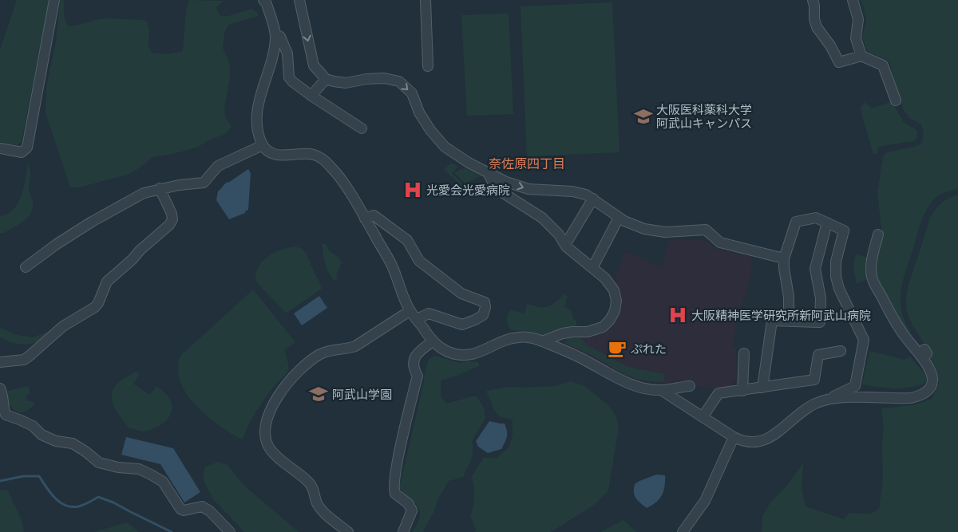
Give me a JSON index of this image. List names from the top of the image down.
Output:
{
  "districts": ["奈佐原四丁目"],
  "places": {
    "school or university": ["大阪医科薬科大学 阿武山キャンパス", "阿武山学園"],
    "hospital": ["光愛会光愛病院", "大阪精神医学研究所新阿武山病院"],
    "cafe": ["ぷれた"]
  }
}
